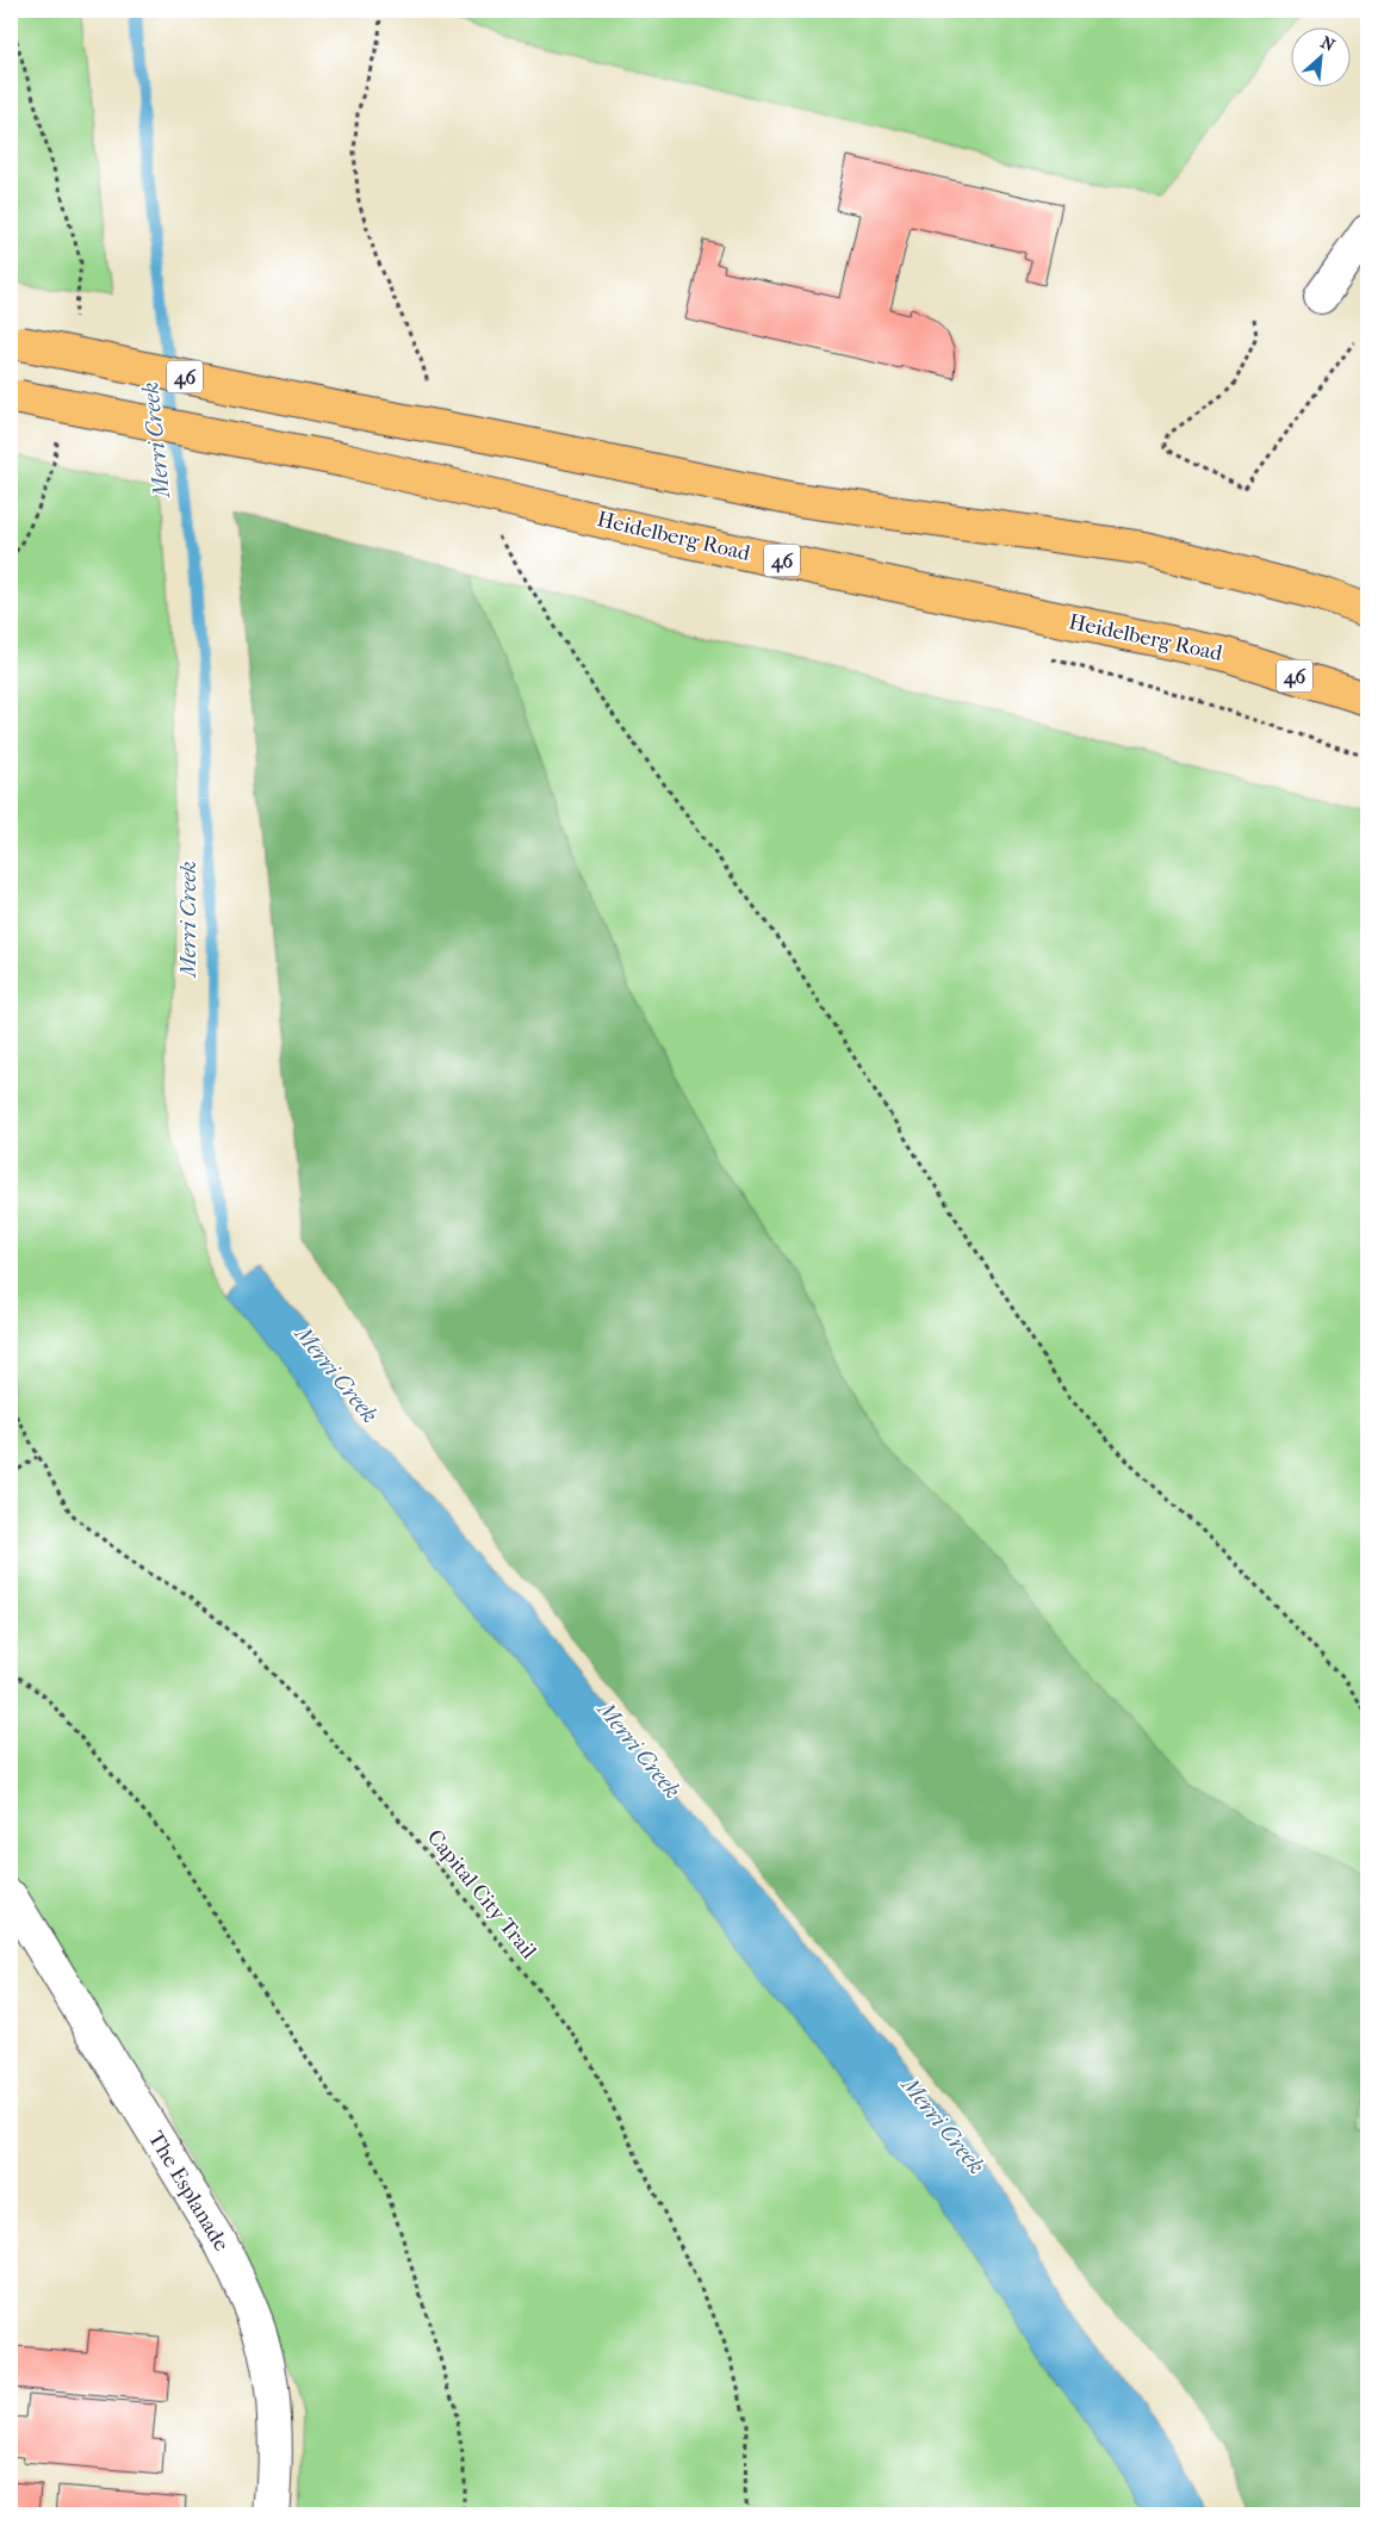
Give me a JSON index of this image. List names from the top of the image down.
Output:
{
  "streets": {
    "main road": ["46", "Heidelberg Road"],
    "street": ["The Esplanade"],
    "path": ["Capital City Trail"]
  },
  "water": ["Merri Creek"],
  "north": "top right"
}
